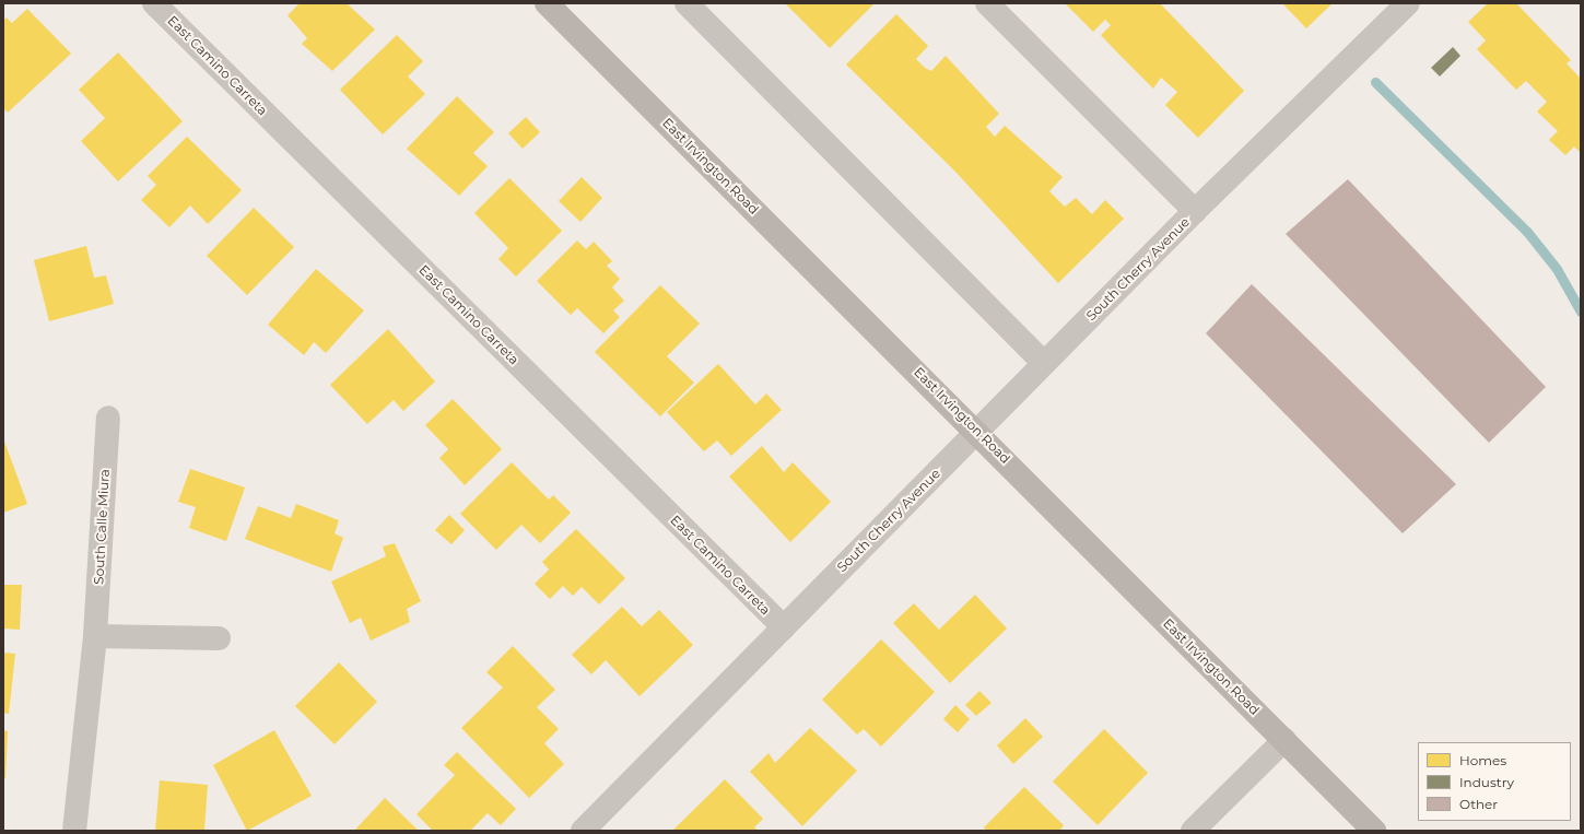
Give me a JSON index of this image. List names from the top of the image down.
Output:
{
  "streets": {
    "main road": ["East Irvington Road"],
    "street": ["East Camino Carreta", "South Cherry Avenue", "South Calle Miura"]
  },
  "crossings": [
    ["East Camino Carreta", "South Cherry Avenue"],
    ["East Irvington Road", "South Cherry Avenue"]
  ],
  "legend": ["Homes", "Industry", "Other"]
}
